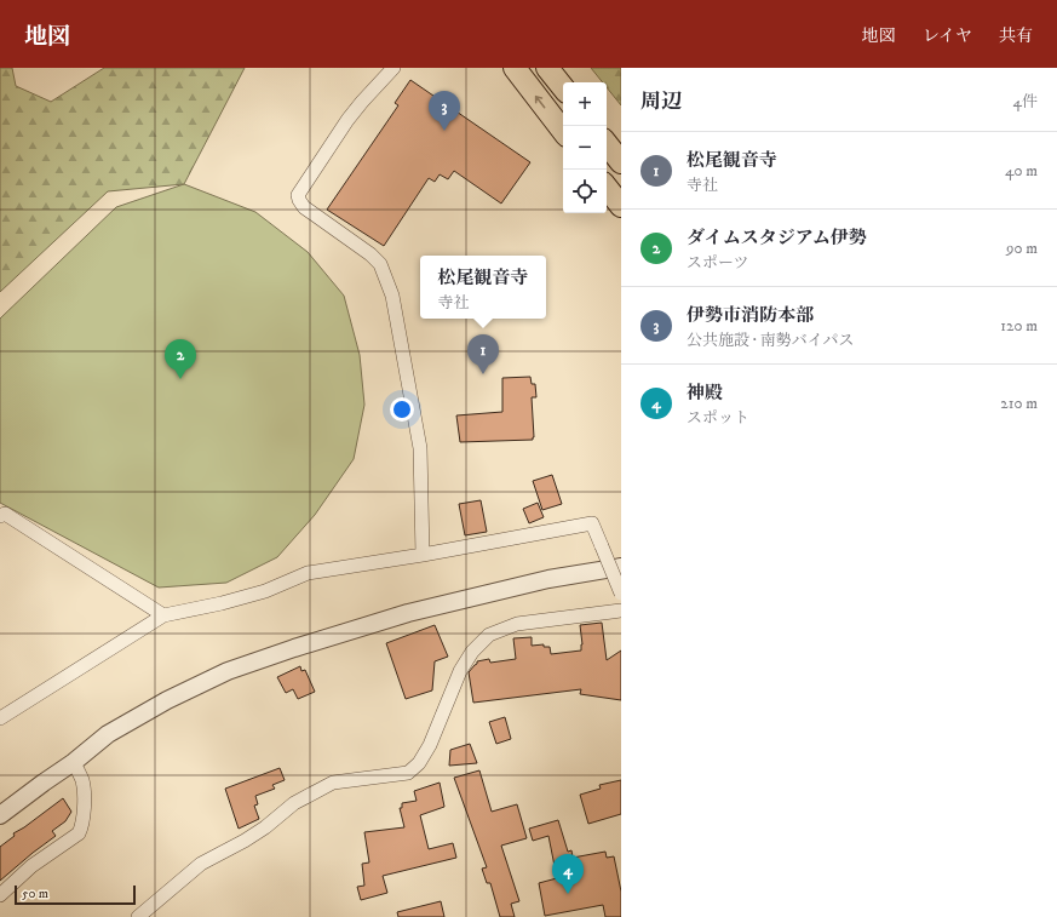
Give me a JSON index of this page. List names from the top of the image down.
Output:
{
  "scale_bar": "50 m",
  "page": {
    "header": "地図",
    "nav": ["地図", "レイヤ", "共有"],
    "heading": ["周辺", "4件"],
    "map_buttons": ["+", "−"],
    "pins": [
      "3",
      "1",
      "2",
      "4"
    ],
    "list": [
      {
        "mark": "1",
        "name": "松尾観音寺",
        "note": "寺社",
        "value": "40 m"
      },
      {
        "mark": "2",
        "name": "ダイムスタジアム伊勢",
        "note": "スポーツ",
        "value": "90 m"
      },
      {
        "mark": "3",
        "name": "伊勢市消防本部",
        "note": "公共施設 · 南勢バイパス",
        "value": "120 m"
      },
      {
        "mark": "4",
        "name": "神殿",
        "note": "スポット",
        "value": "210 m"
      }
    ],
    "popup": ["松尾観音寺", "寺社"],
    "scale": "50 m"
  }
}
